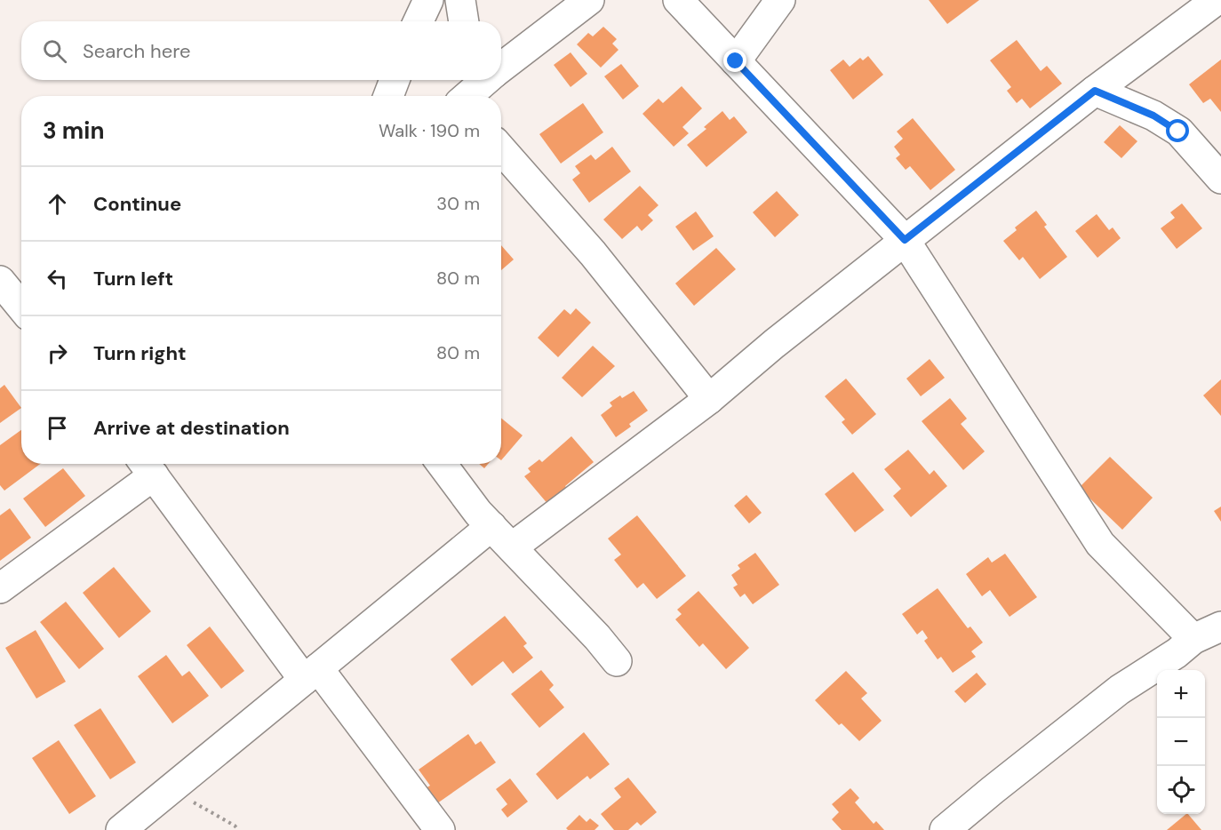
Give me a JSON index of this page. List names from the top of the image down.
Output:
{
  "page": {
    "search": "Search here",
    "heading": ["3 min", "Walk · 190 m"],
    "list": [
      ["Continue", "30 m"],
      ["Turn left", "80 m"],
      ["Turn right", "80 m"],
      "Arrive at destination"
    ],
    "map_buttons": ["+", "−"]
  }
}
